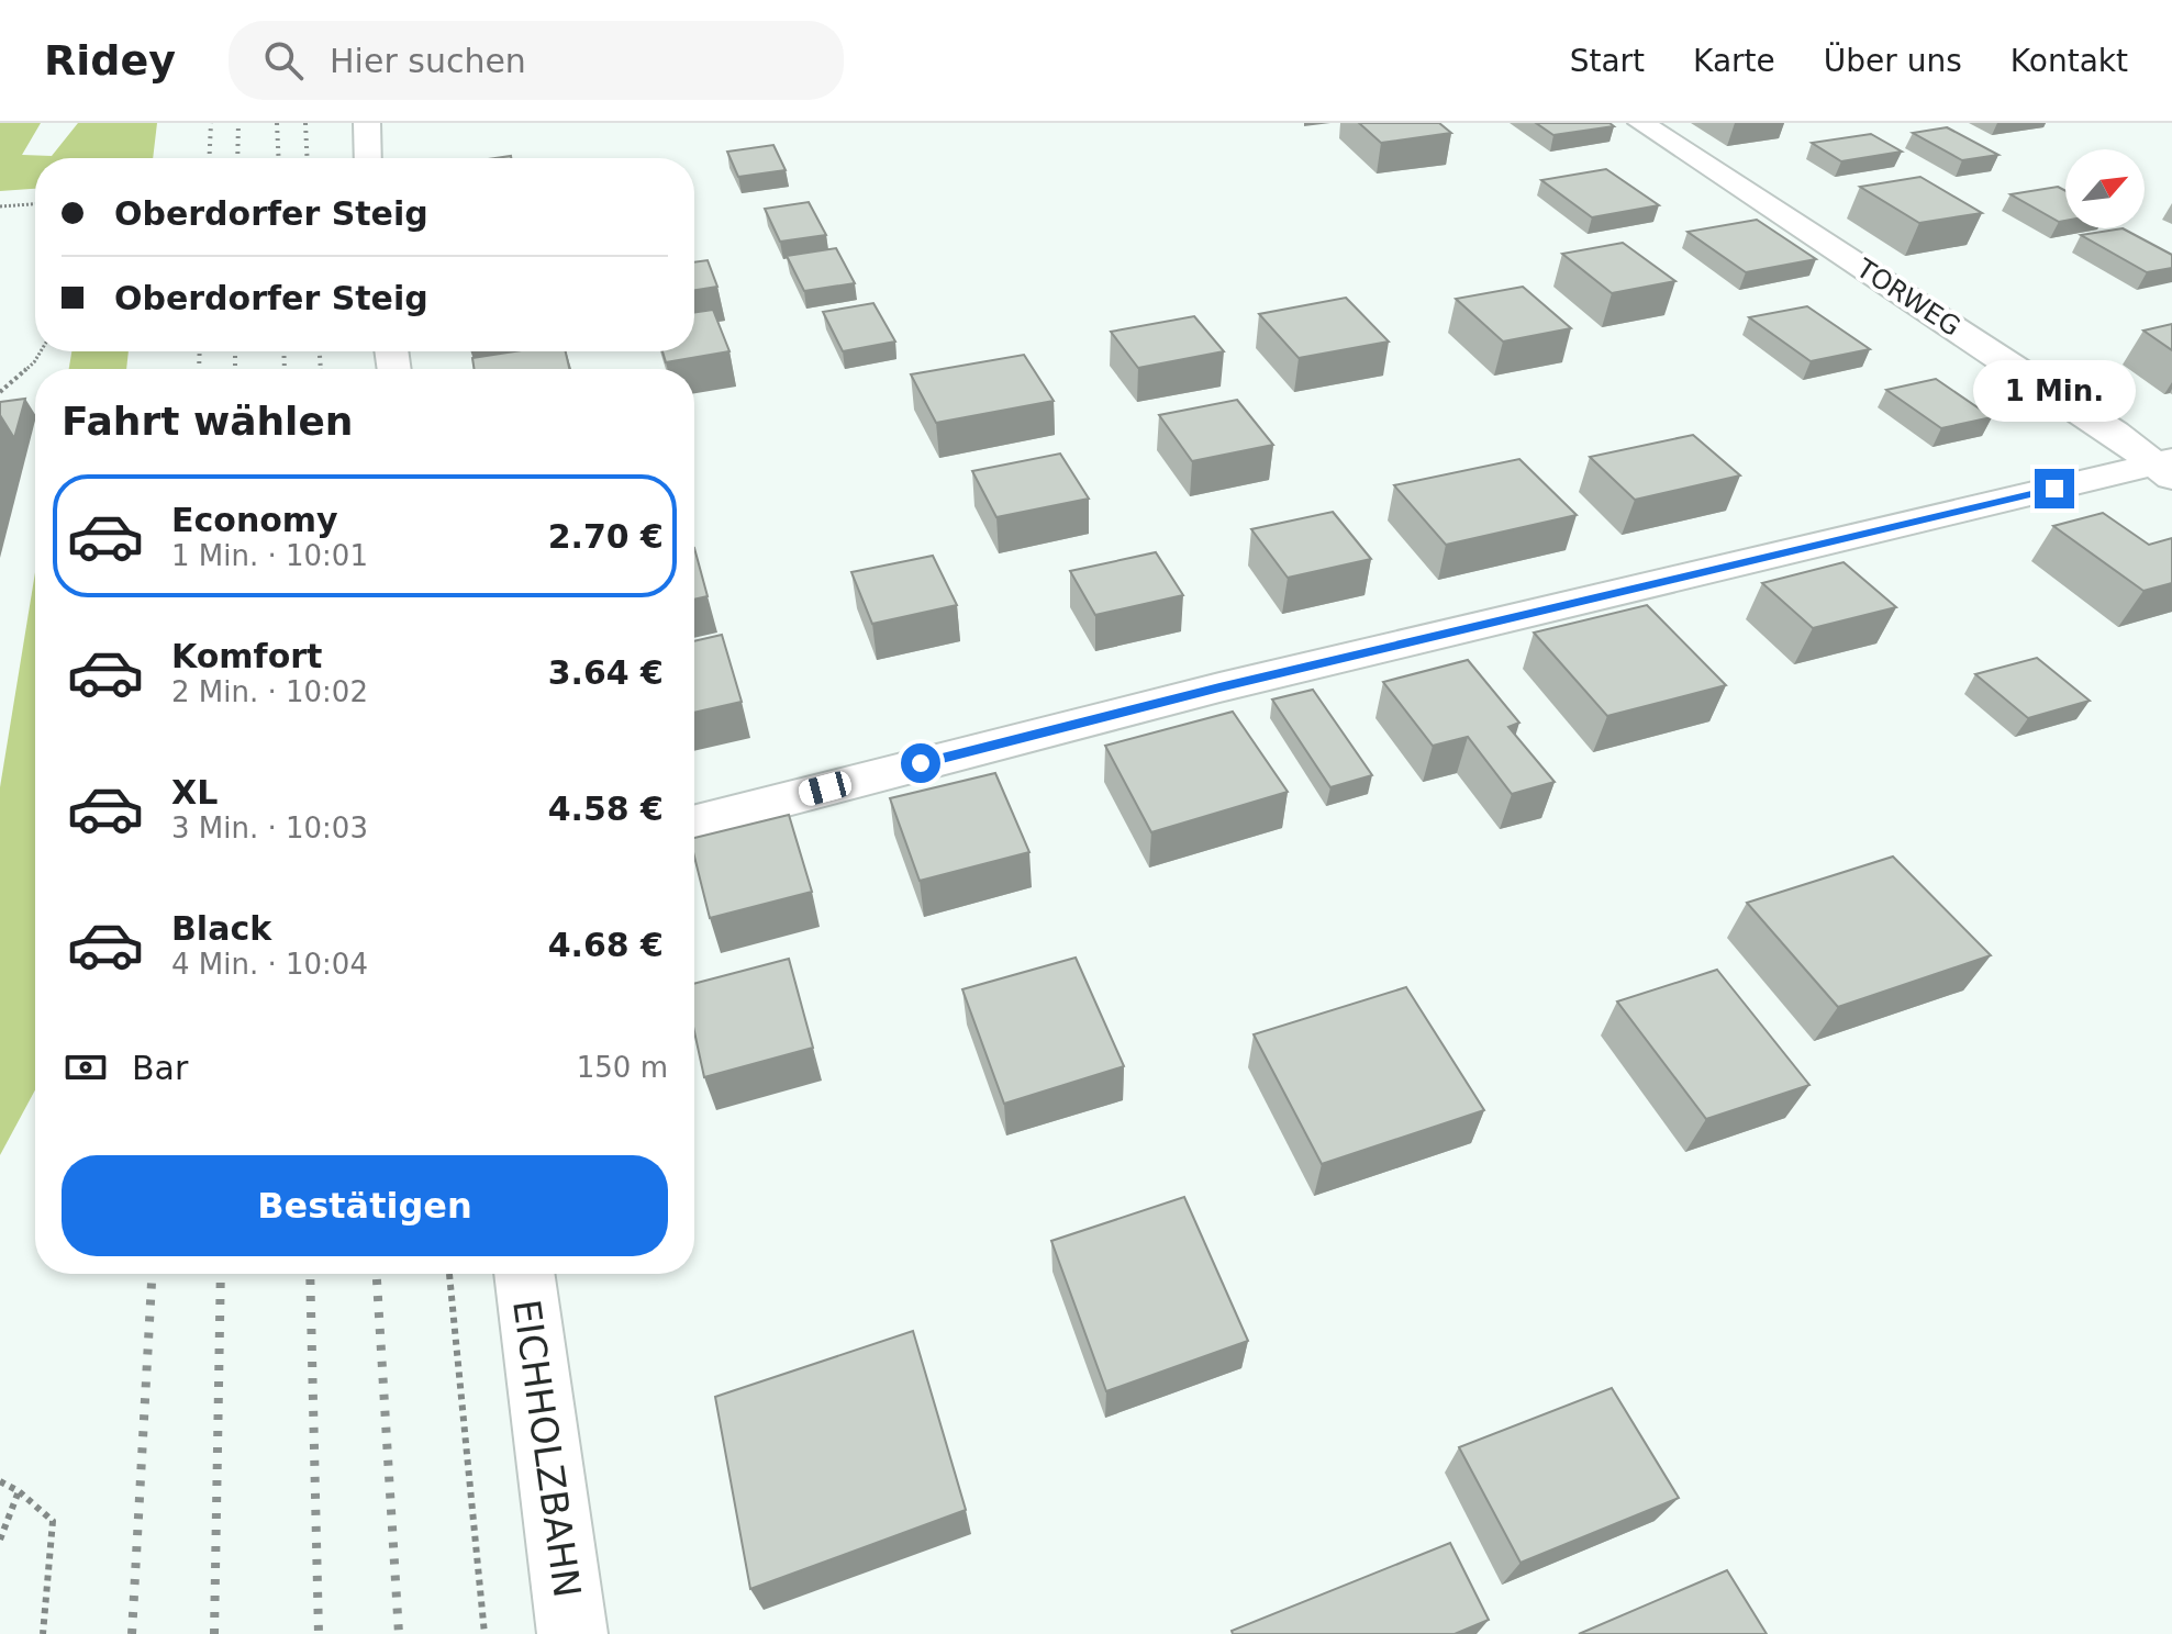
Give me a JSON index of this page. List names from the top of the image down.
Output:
{
  "streets": {
    "street": ["TORWEG", "EICHHOLZBAHN"]
  },
  "north": "top right",
  "page": {
    "header": "Ridey",
    "search": "Hier suchen",
    "nav": [
      "Start",
      "Karte",
      "Über uns",
      "Kontakt"
    ],
    "banner": ["Oberdorfer Steig", "Oberdorfer Steig"],
    "bubble": "1 Min.",
    "heading": "Fahrt wählen",
    "list": [
      {
        "name": "Economy",
        "note": "1 Min. · 10:01",
        "value": "2.70 €"
      },
      {
        "name": "Komfort",
        "note": "2 Min. · 10:02",
        "value": "3.64 €"
      },
      {
        "name": "XL",
        "note": "3 Min. · 10:03",
        "value": "4.58 €"
      },
      {
        "name": "Black",
        "note": "4 Min. · 10:04",
        "value": "4.68 €"
      }
    ],
    "pay": ["Bar", "150 m"],
    "buttons": "Bestätigen"
  }
}
